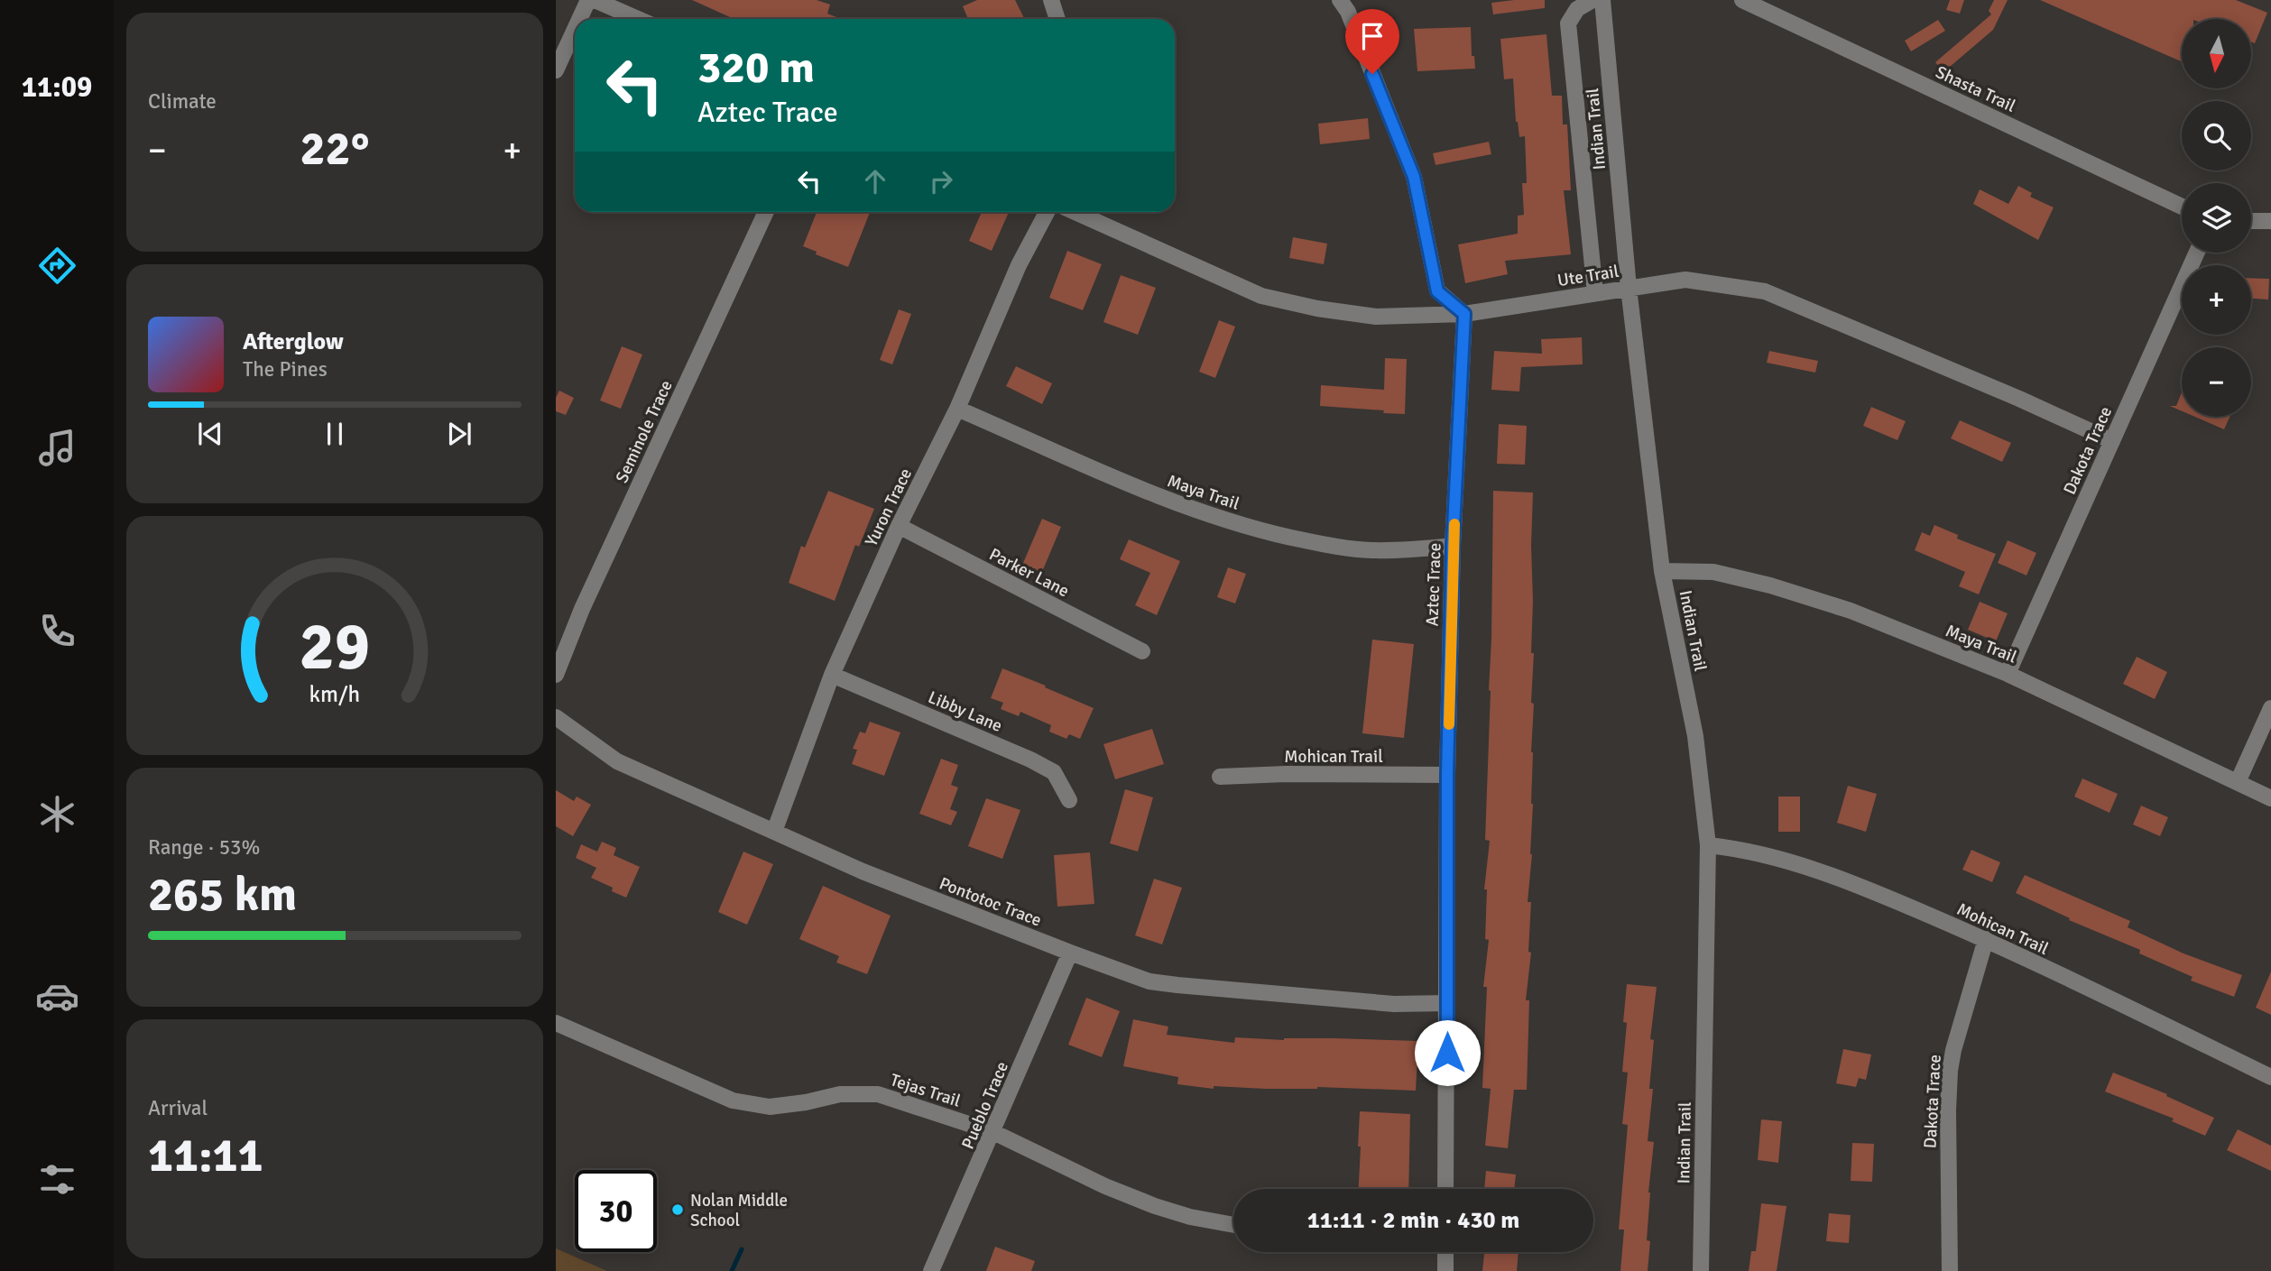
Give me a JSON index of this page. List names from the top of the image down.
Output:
{
  "streets": {
    "street": [
      "Shasta Trail",
      "Indian Trail",
      "Ute Trail",
      "Seminole Trace",
      "Dakota Trace",
      "Maya Trail",
      "Yuron Trace",
      "Parker Lane",
      "Aztec Trace",
      "Libby Lane",
      "Mohican Trail",
      "Pontotoc Trace",
      "Tejas Trail",
      "Pueblo Trace"
    ]
  },
  "crossings": [
    ["Indian Trail", "Ute Trail"],
    ["Indian Trail", "Maya Trail"],
    ["Indian Trail", "Mohican Trail"],
    ["Ute Trail", "Dakota Trace"],
    ["Ute Trail", "Aztec Trace"],
    ["Dakota Trace", "Maya Trail"],
    ["Dakota Trace", "Mohican Trail"],
    ["Maya Trail", "Yuron Trace"],
    ["Maya Trail", "Aztec Trace"],
    ["Yuron Trace", "Parker Lane"],
    ["Yuron Trace", "Libby Lane"],
    ["Yuron Trace", "Pontotoc Trace"],
    ["Aztec Trace", "Mohican Trail"],
    ["Aztec Trace", "Pontotoc Trace"],
    ["Pontotoc Trace", "Pueblo Trace"],
    ["Tejas Trail", "Pueblo Trace"]
  ],
  "places": ["Nolan Middle School"],
  "north": "bottom",
  "page": {
    "tabs": "11:09",
    "tile": [
      "Climate",
      ["Range · 53%", "265 km"],
      ["Arrival", "11:11"]
    ],
    "map_buttons": ["+", "−"],
    "turn": ["320 m", "Aztec Trace"],
    "heat": ["−", "22°", "+"],
    "song": ["Afterglow", "The Pines"],
    "limit": "30",
    "trip": "11:11 · 2 min · 430 m",
    "gauge": ["29", "km/h"]
  }
}
